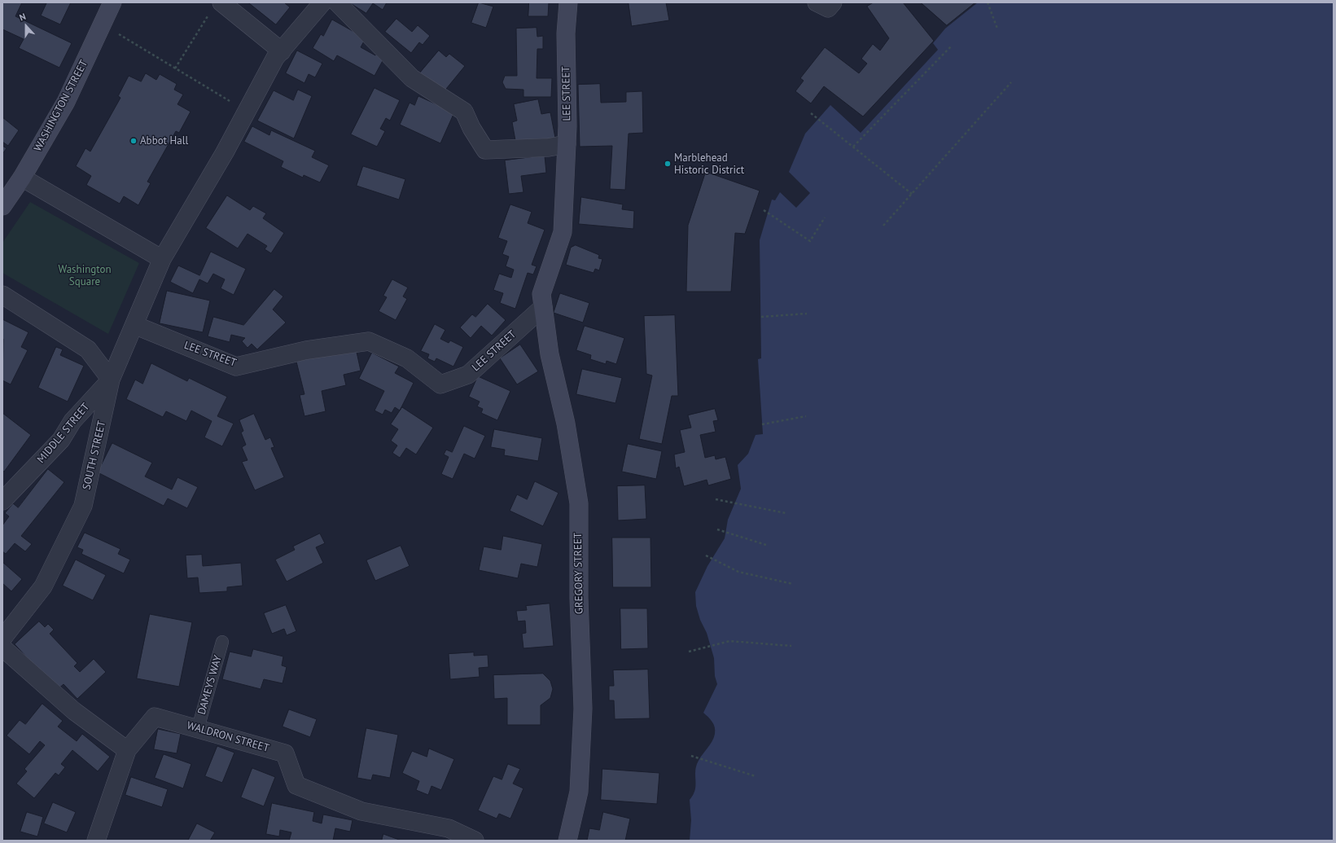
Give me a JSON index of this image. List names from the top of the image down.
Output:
{
  "streets": {
    "street": [
      "LEE STREET",
      "WASHINGTON STREET",
      "MIDDLE STREET",
      "SOUTH STREET",
      "GREGORY STREET",
      "WALDRON STREET"
    ],
    "lane": ["DAMEYS WAY"]
  },
  "crossings": [
    ["LEE STREET", "SOUTH STREET"],
    ["LEE STREET", "GREGORY STREET"],
    ["MIDDLE STREET", "SOUTH STREET"],
    ["DAMEYS WAY", "WALDRON STREET"]
  ],
  "parks": ["Washington Square"],
  "places": ["Abbot Hall", "Marblehead Historic District"],
  "north": "top"
}
